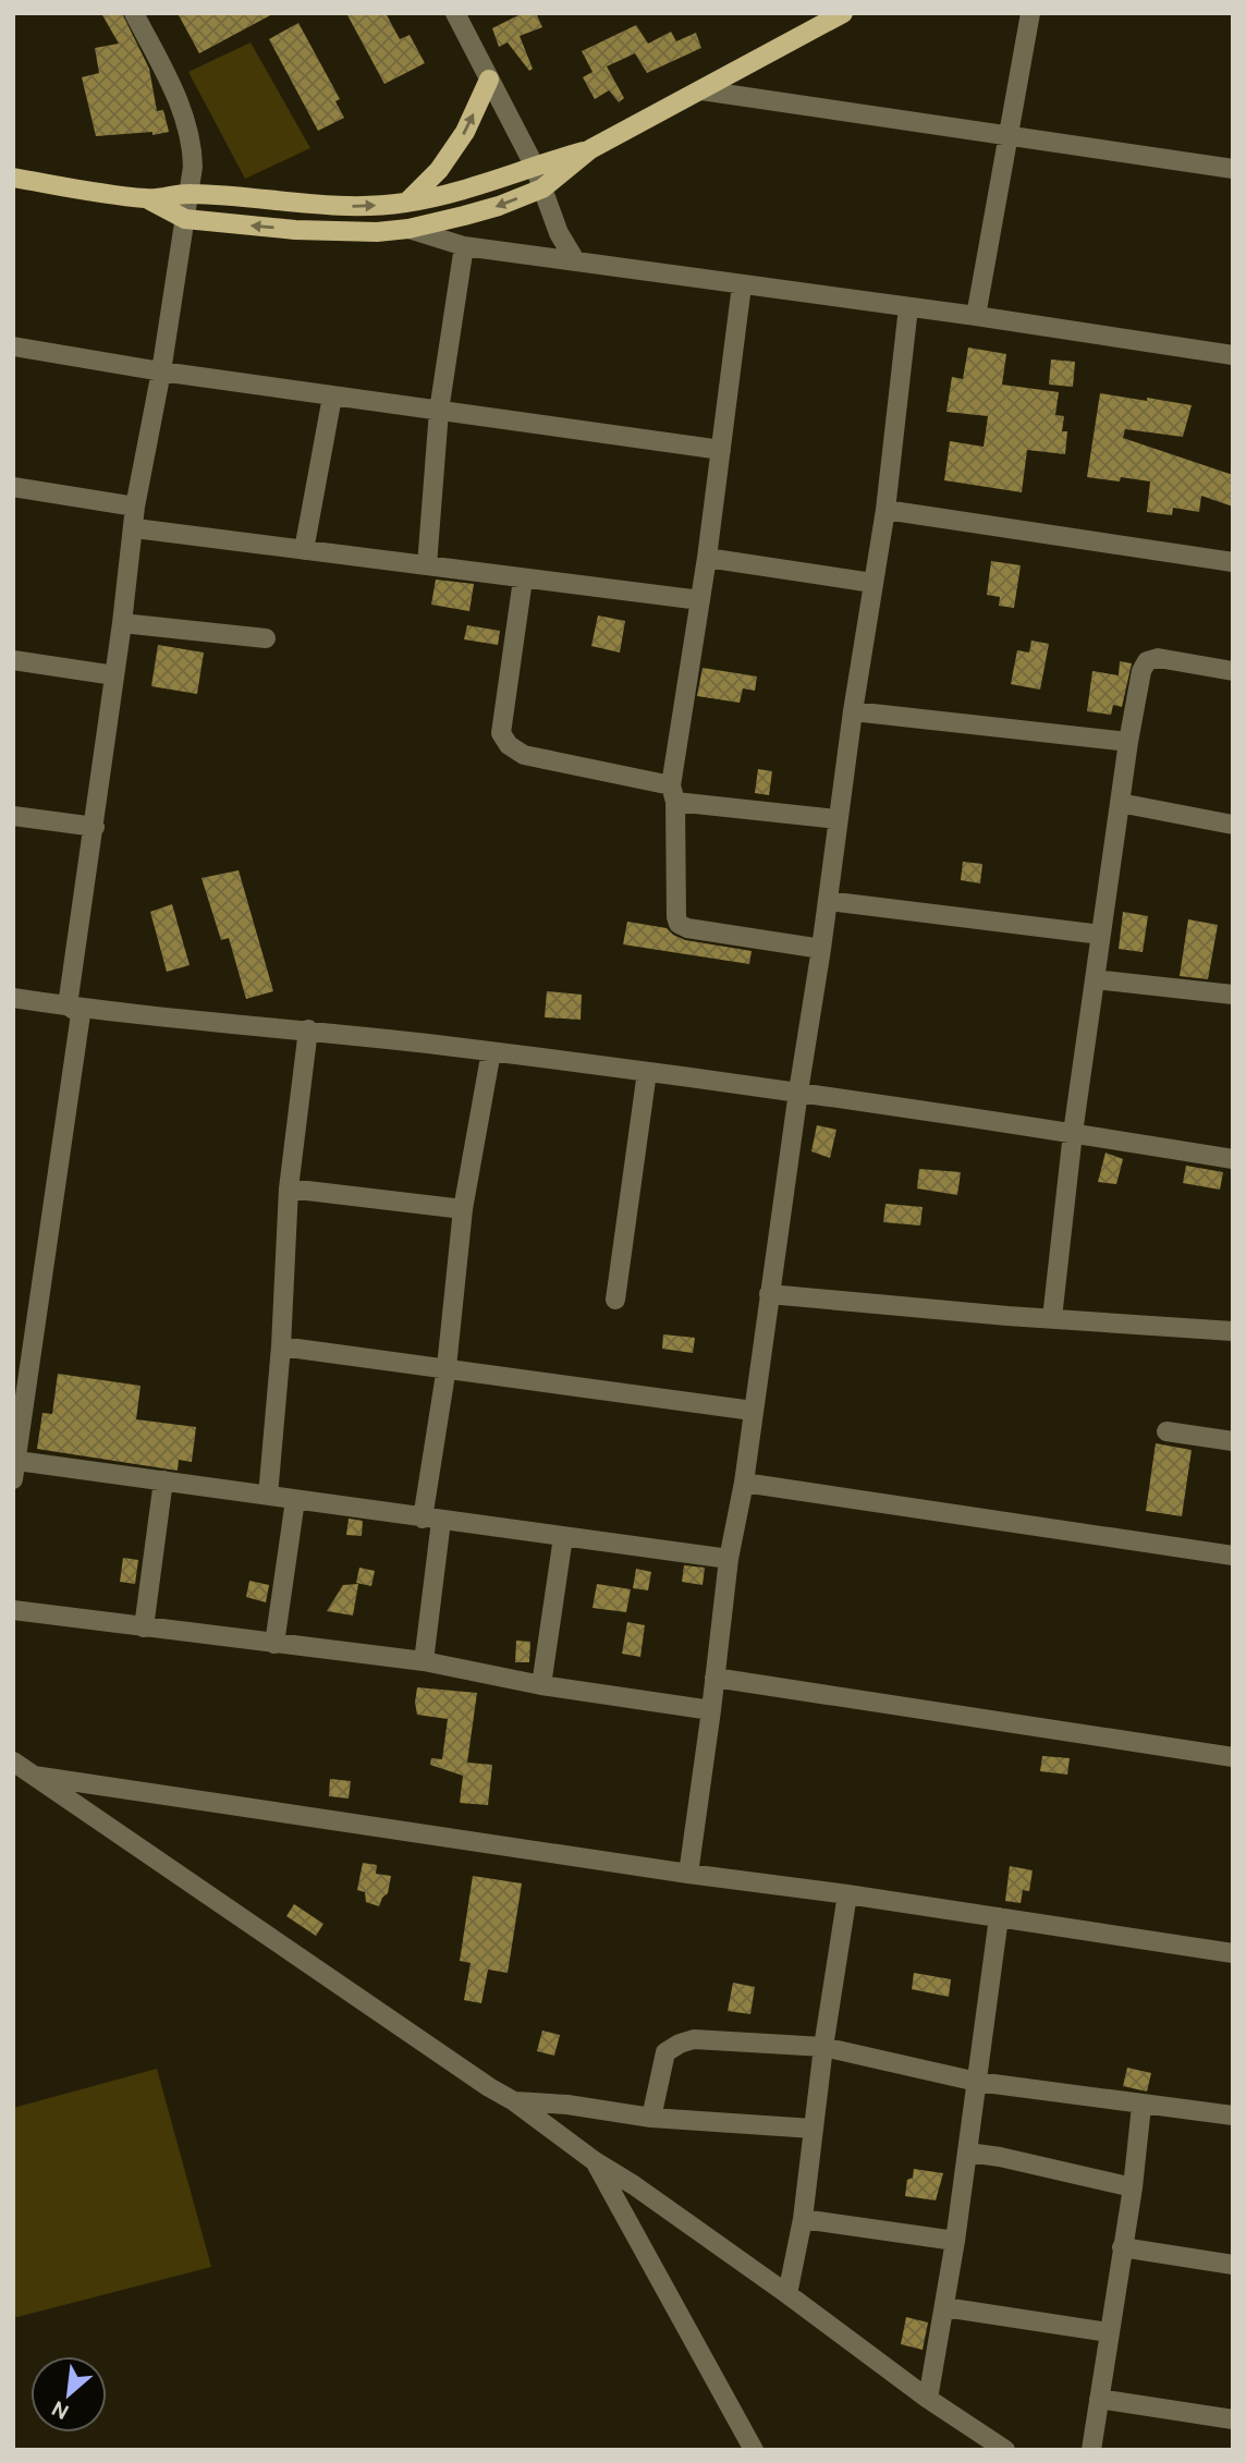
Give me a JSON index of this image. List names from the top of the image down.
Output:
{
  "north": "bottom left"
}
